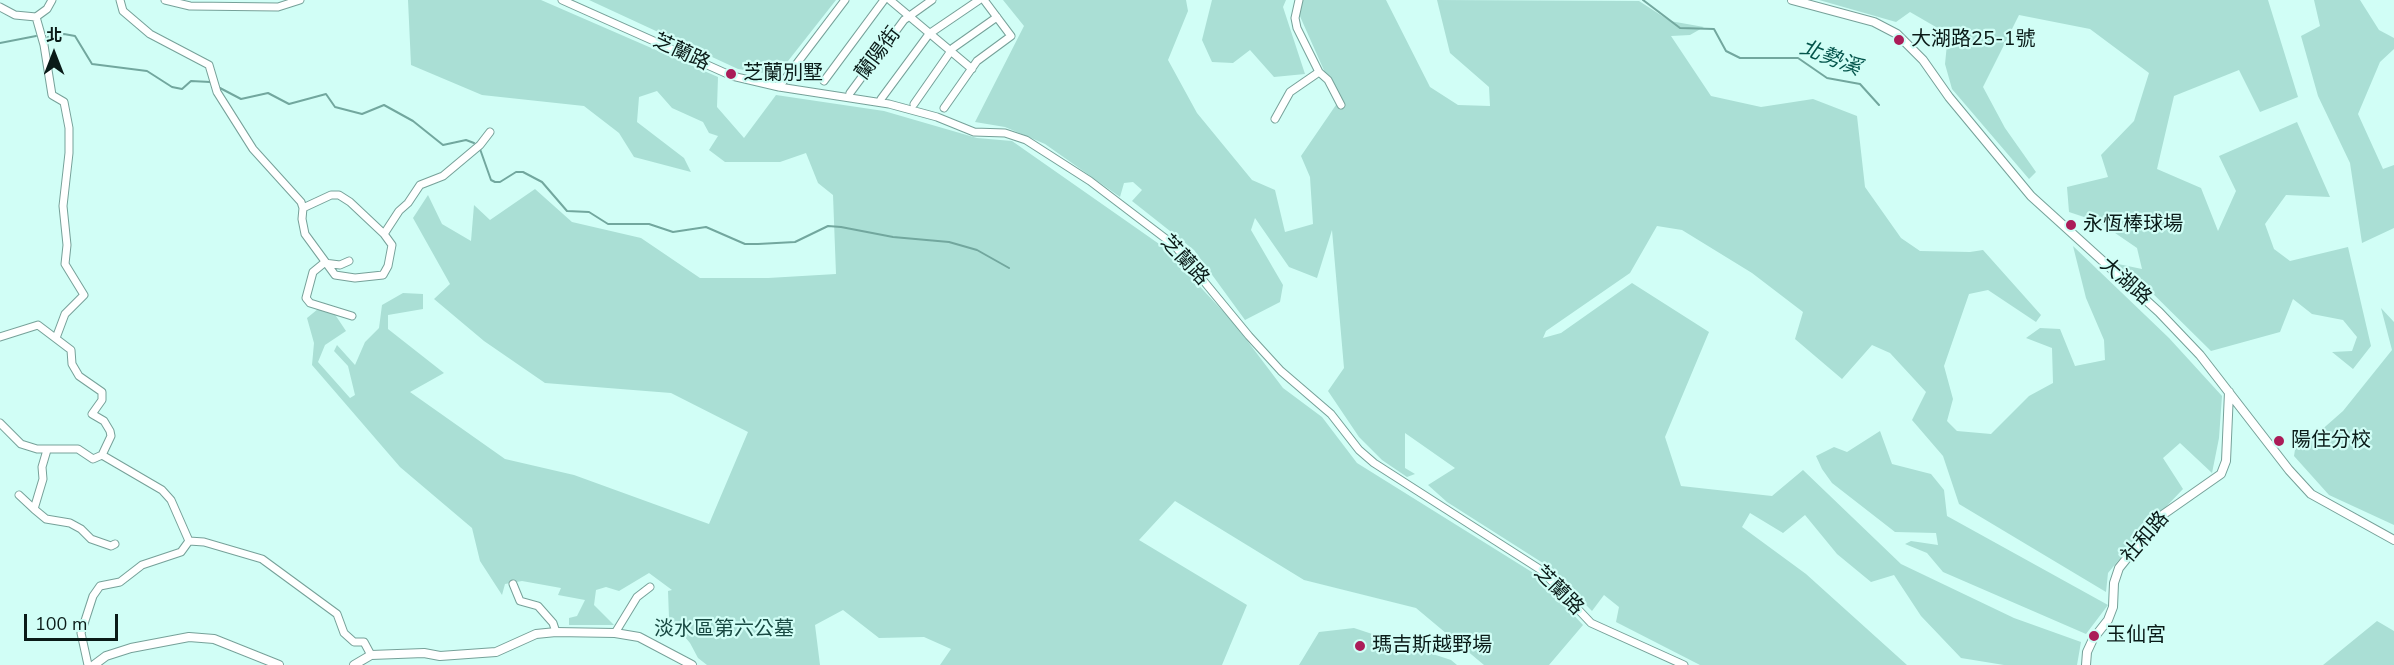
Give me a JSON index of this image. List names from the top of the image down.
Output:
{
  "streets": {
    "street": [
      "芝蘭路",
      "蘭陽街",
      "大湖路",
      "社和路"
    ]
  },
  "crossings": [
    ["大湖路", "社和路"]
  ],
  "water": ["北勢溪"],
  "parks": ["淡水區第六公墓"],
  "places": [
    "大湖路25-1號",
    "芝蘭別墅",
    "永恆棒球場",
    "陽住分校",
    "玉仙宮",
    "瑪吉斯越野場"
  ],
  "scale_bar": "100 m",
  "north": "top"
}
